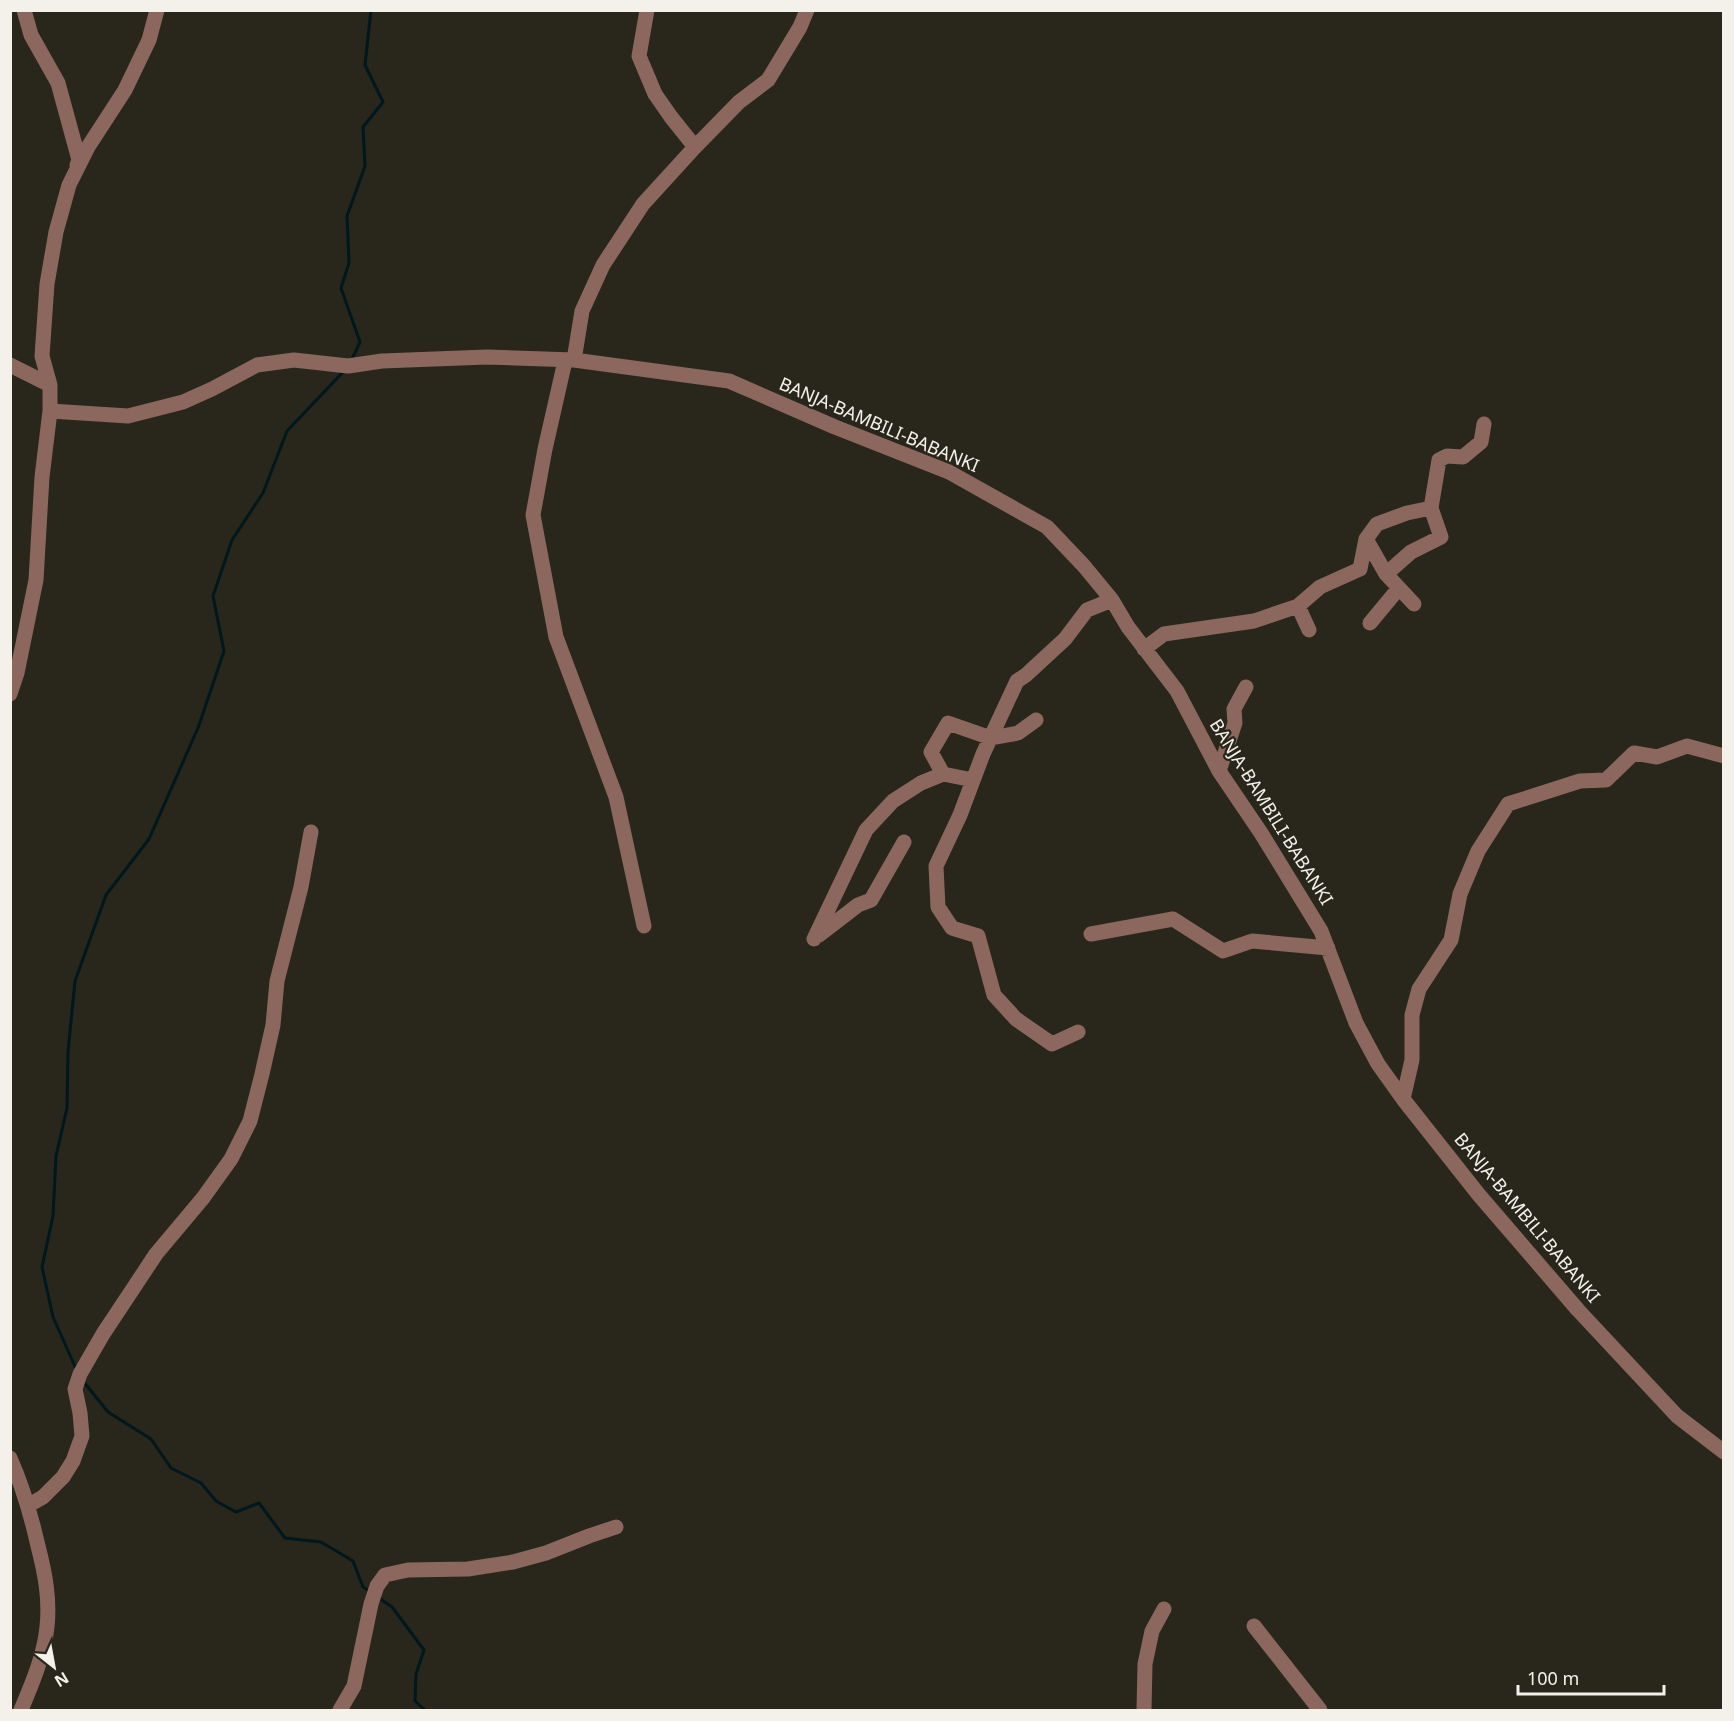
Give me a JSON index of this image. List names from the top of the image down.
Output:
{
  "streets": {
    "street": ["BANJA-BAMBILI-BABANKI"]
  },
  "scale_bar": "100 m",
  "north": "bottom right"
}
